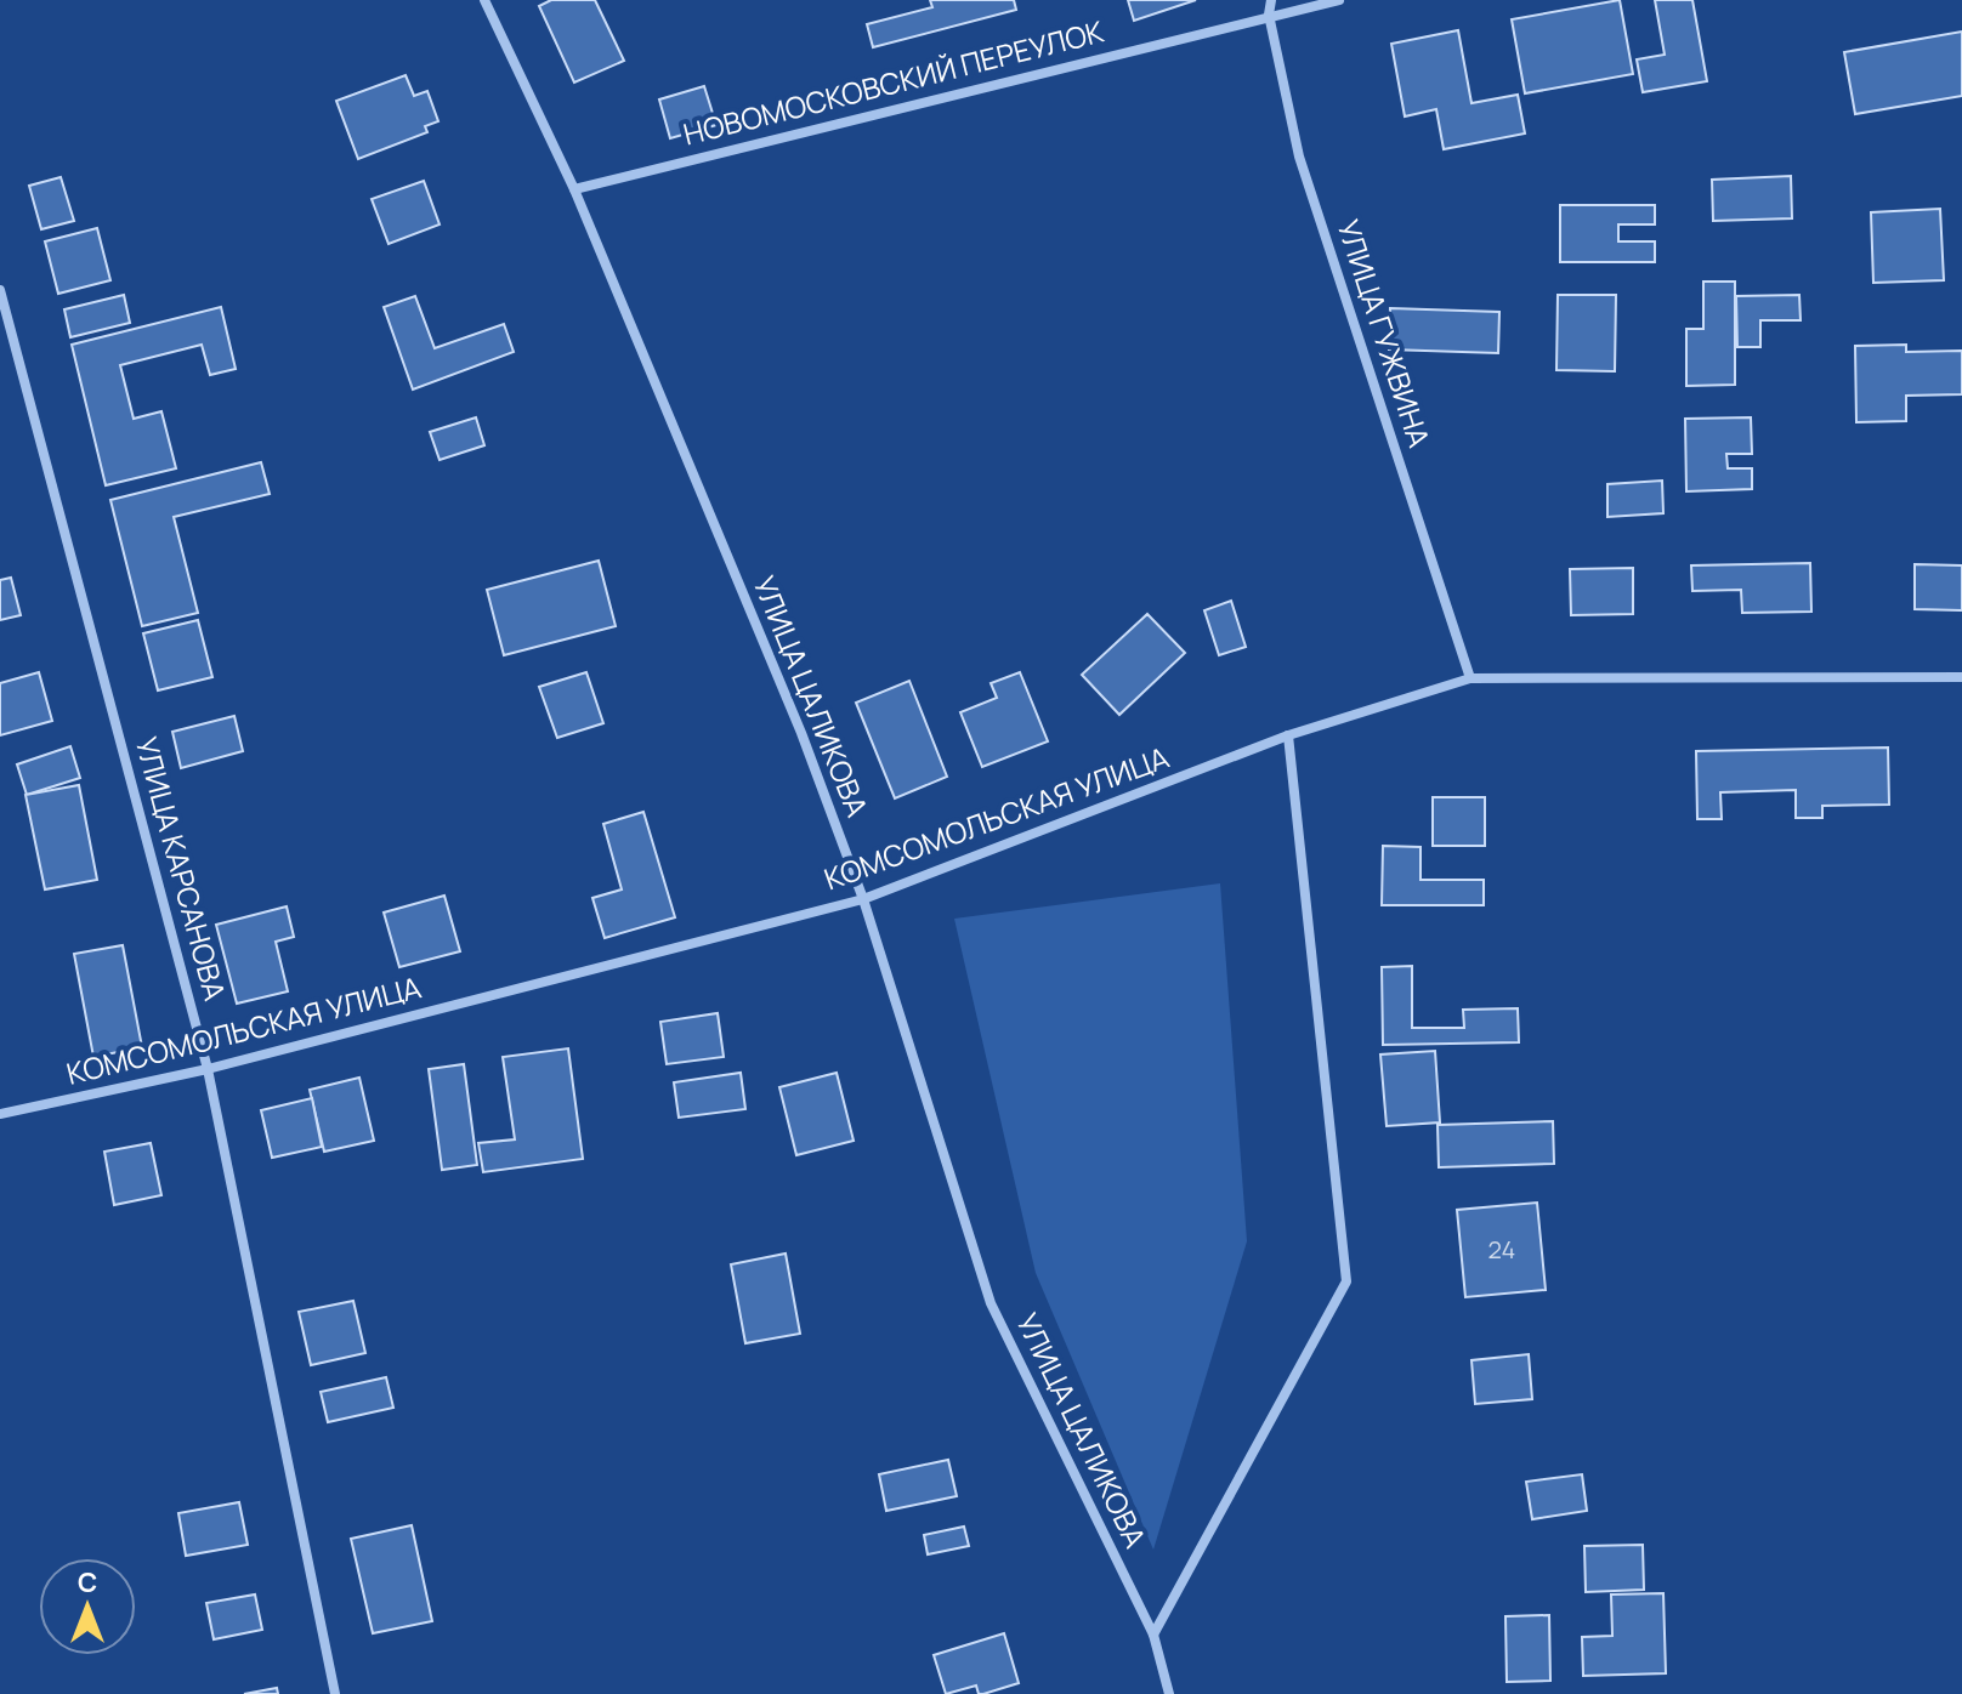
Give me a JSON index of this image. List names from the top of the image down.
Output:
{
  "streets": {
    "street": [
      "НОВОМОСКОВСКИЙ ПЕРЕУЛОК",
      "УЛИЦА ГУЖВИНА",
      "УЛИЦА ЦАЛИКОВА",
      "КОМСОМОЛЬСКАЯ УЛИЦА",
      "УЛИЦА КАРСАНОВА"
    ]
  },
  "crossings": [
    ["НОВОМОСКОВСКИЙ ПЕРЕУЛОК", "УЛИЦА ГУЖВИНА"],
    ["НОВОМОСКОВСКИЙ ПЕРЕУЛОК", "УЛИЦА ЦАЛИКОВА"],
    ["УЛИЦА ГУЖВИНА", "КОМСОМОЛЬСКАЯ УЛИЦА"],
    ["УЛИЦА ЦАЛИКОВА", "КОМСОМОЛЬСКАЯ УЛИЦА"],
    ["КОМСОМОЛЬСКАЯ УЛИЦА", "УЛИЦА КАРСАНОВА"]
  ],
  "house_numbers": ["24"],
  "north": "top"
}
